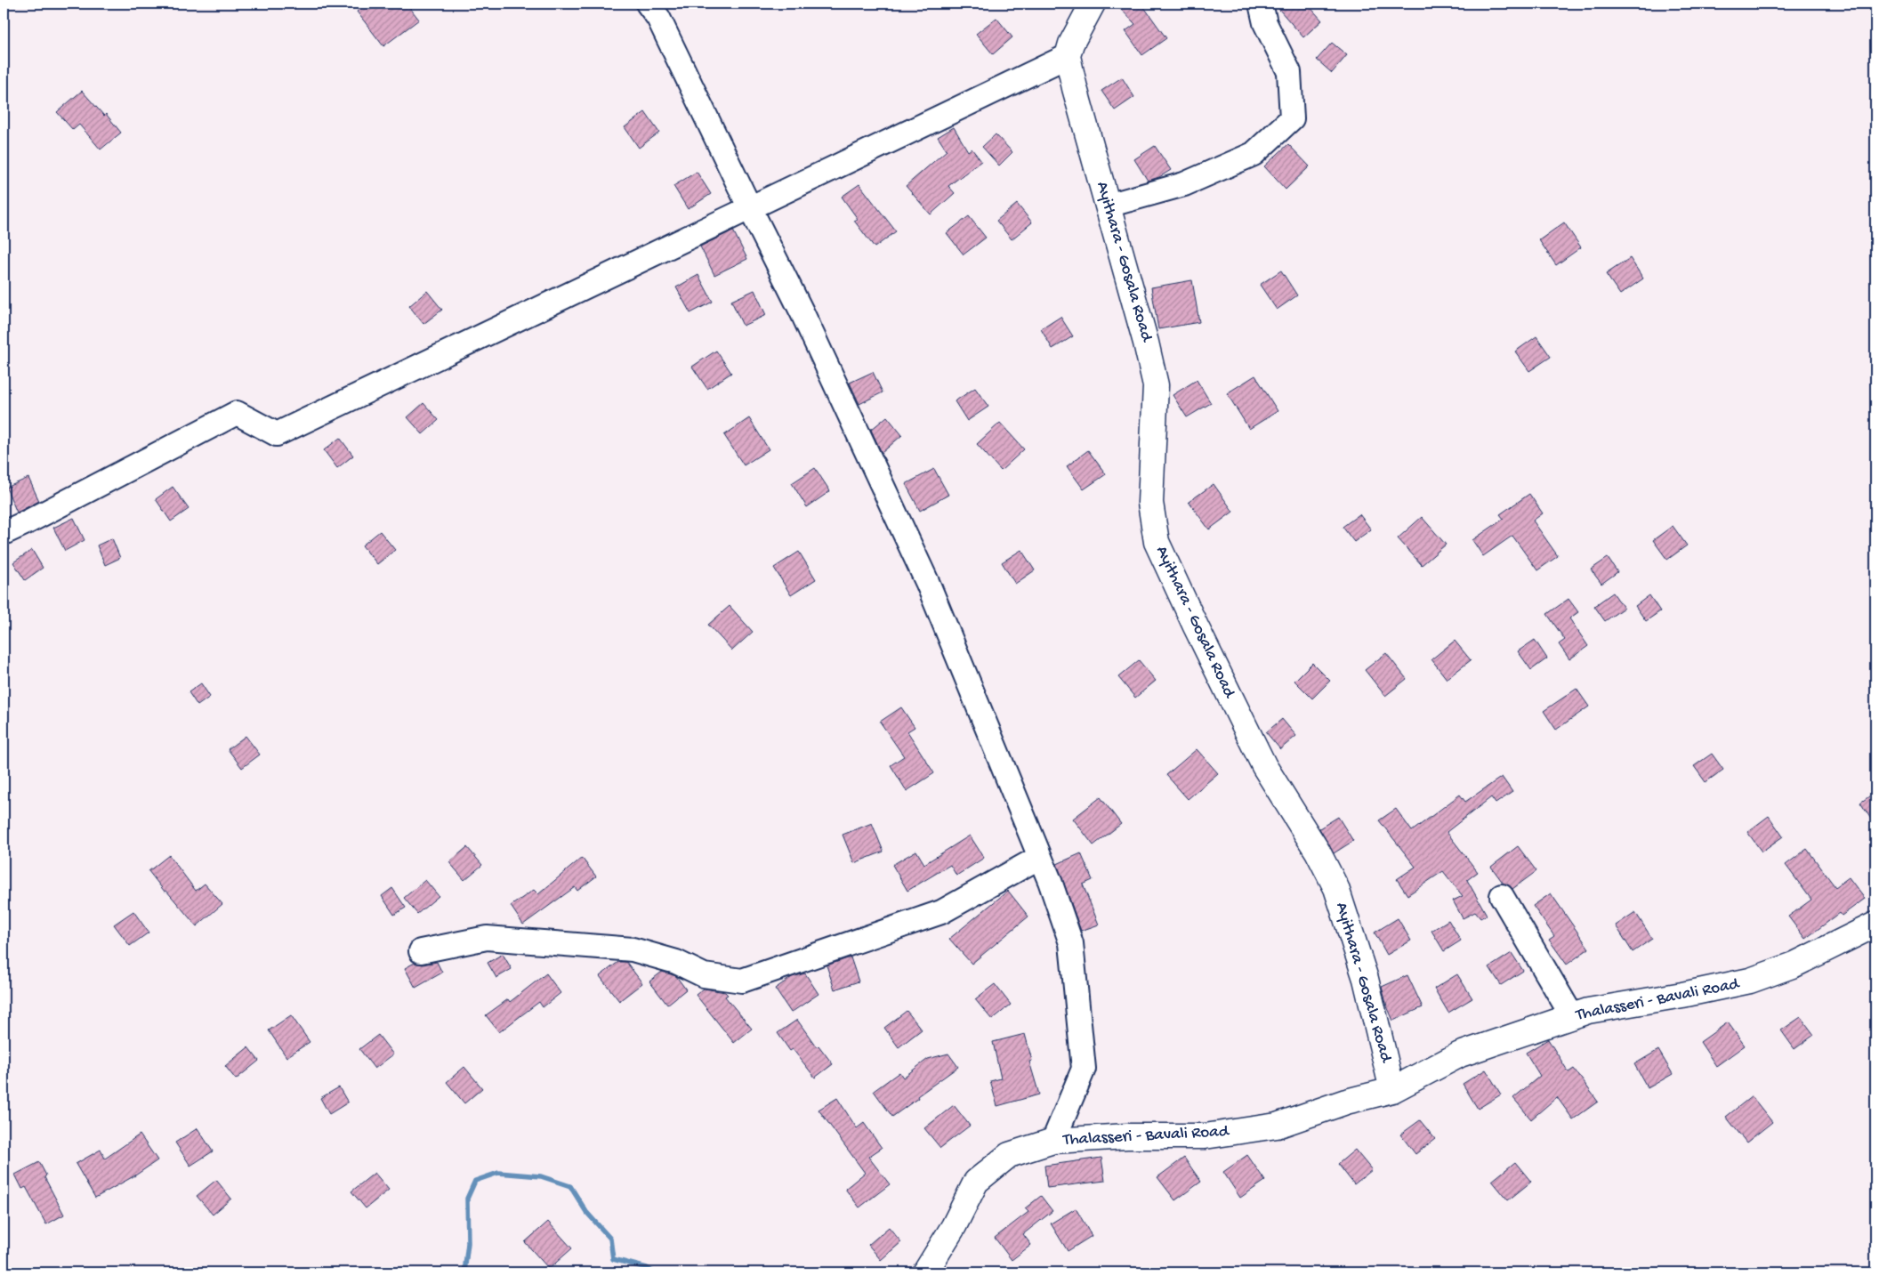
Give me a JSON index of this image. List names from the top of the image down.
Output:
{
  "streets": {
    "main road": ["Ayithara - Gosala Road", "Thalasseri - Bavali Road"]
  },
  "crossings": [
    ["Ayithara - Gosala Road", "Thalasseri - Bavali Road"]
  ]
}
